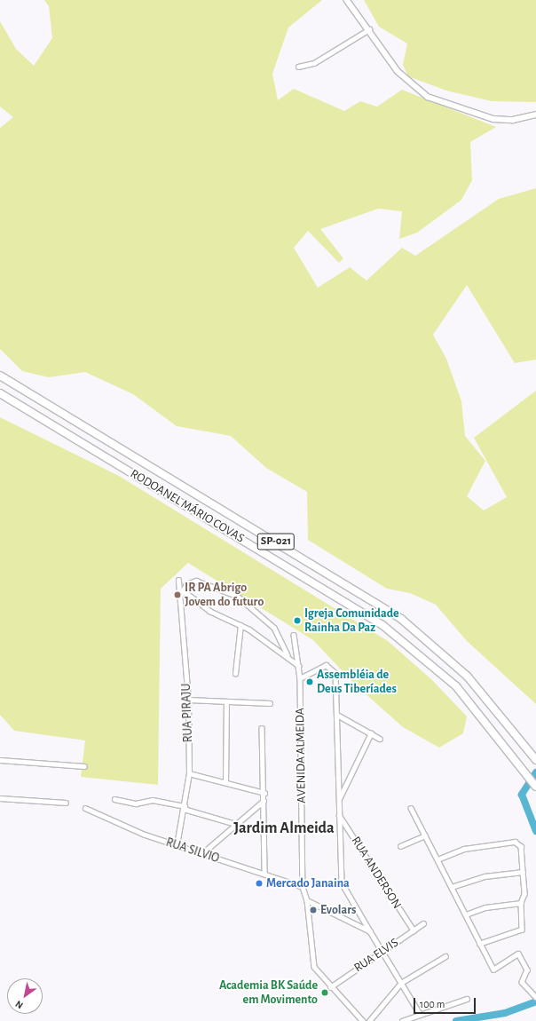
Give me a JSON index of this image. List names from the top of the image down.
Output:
{
  "streets": {
    "highway": ["RODOANEL MÁRIO COVAS", "SP-021"],
    "street": [
      "RUA PIRAJU",
      "AVENIDA ALMEIDA",
      "RUA SILVIO",
      "RUA ANDERSON",
      "RUA ELVIS"
    ]
  },
  "crossings": [
    ["RUA PIRAJU", "RUA SILVIO"],
    ["AVENIDA ALMEIDA", "RUA SILVIO"],
    ["RUA ANDERSON", "RUA ELVIS"]
  ],
  "districts": ["Jardim Almeida"],
  "places": [
    "IR PA Abrigo Jovem do futuro",
    "Igreja Comunidade Rainha Da Paz",
    "Assembléia de Deus Tiberíades",
    "Mercado Janaina",
    "Evolars",
    "Academia BK Saúde em Movimento"
  ],
  "scale_bar": "100 m",
  "north": "bottom left"
}
